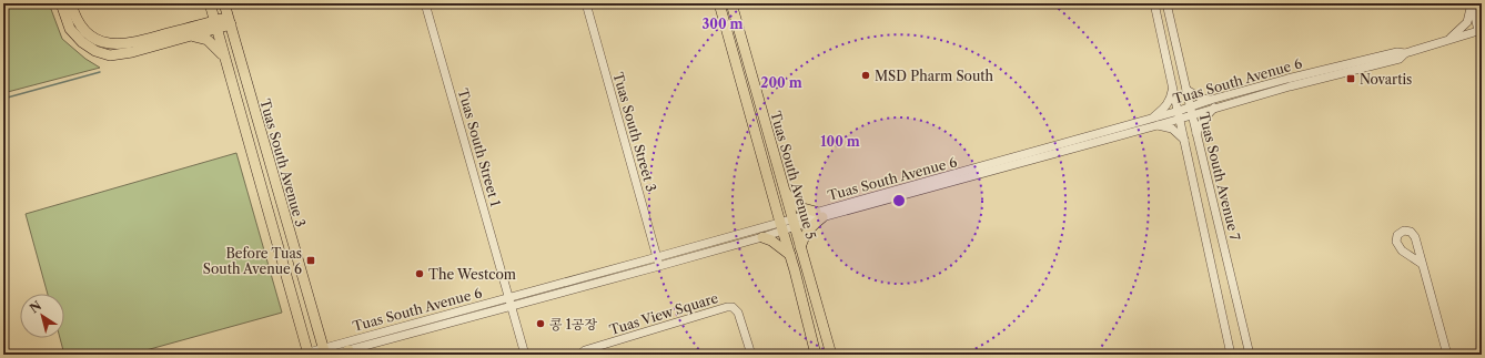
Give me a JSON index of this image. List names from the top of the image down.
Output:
{
  "streets": {
    "main road": ["Tuas South Avenue 3", "Tuas South Avenue 5"],
    "street": [
      "Tuas South Avenue 6",
      "Tuas South Street 3",
      "Tuas South Street 1",
      "Tuas South Avenue 7",
      "Tuas View Square"
    ]
  },
  "crossings": [
    ["Tuas South Avenue 6", "Tuas South Street 3"],
    ["Tuas South Avenue 6", "Tuas South Street 1"],
    ["Tuas South Avenue 6", "Tuas South Avenue 3"],
    ["Tuas South Avenue 6", "Tuas South Avenue 5"],
    ["Tuas South Avenue 6", "Tuas South Avenue 7"]
  ],
  "places": {
    "other": ["MSD Pharm South", "The Westcom", "콩 1공장"],
    "transit": ["Novartis", "Before Tuas South Avenue 6"]
  },
  "north": "top left",
  "rings": ["300 m", "200 m", "100 m"]
}
